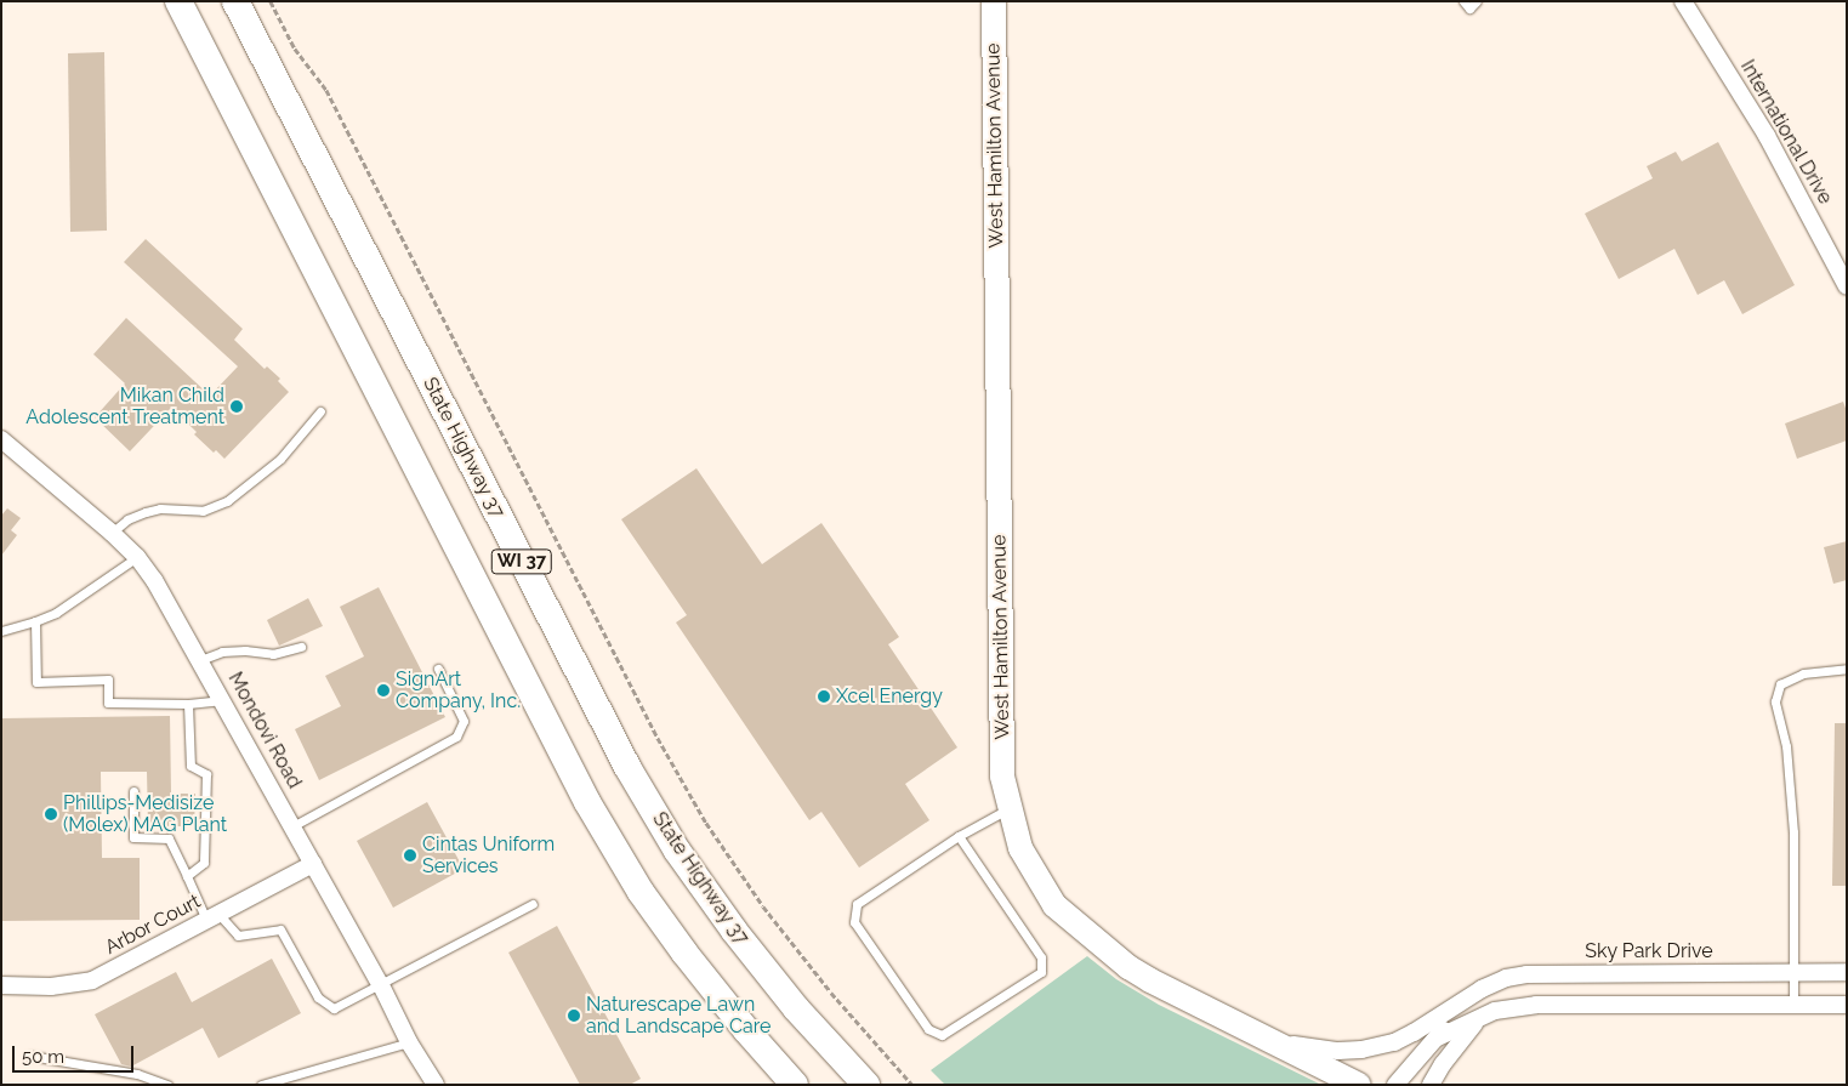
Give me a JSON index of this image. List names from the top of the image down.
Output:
{
  "streets": {
    "main road": ["State Highway 37", "WI 37"],
    "street": [
      "International Drive",
      "West Hamilton Avenue",
      "Mondovi Road",
      "Arbor Court",
      "Sky Park Drive"
    ]
  },
  "crossings": [
    ["West Hamilton Avenue", "Sky Park Drive"],
    ["Mondovi Road", "Arbor Court"]
  ],
  "places": [
    "Mikan Child Adolescent Treatment",
    "SignArt Company, Inc.",
    "Xcel Energy",
    "Phillips-Medisize (Molex) MAG Plant",
    "Cintas Uniform Services",
    "Naturescape Lawn and Landscape Care"
  ],
  "scale_bar": "50 m"
}
